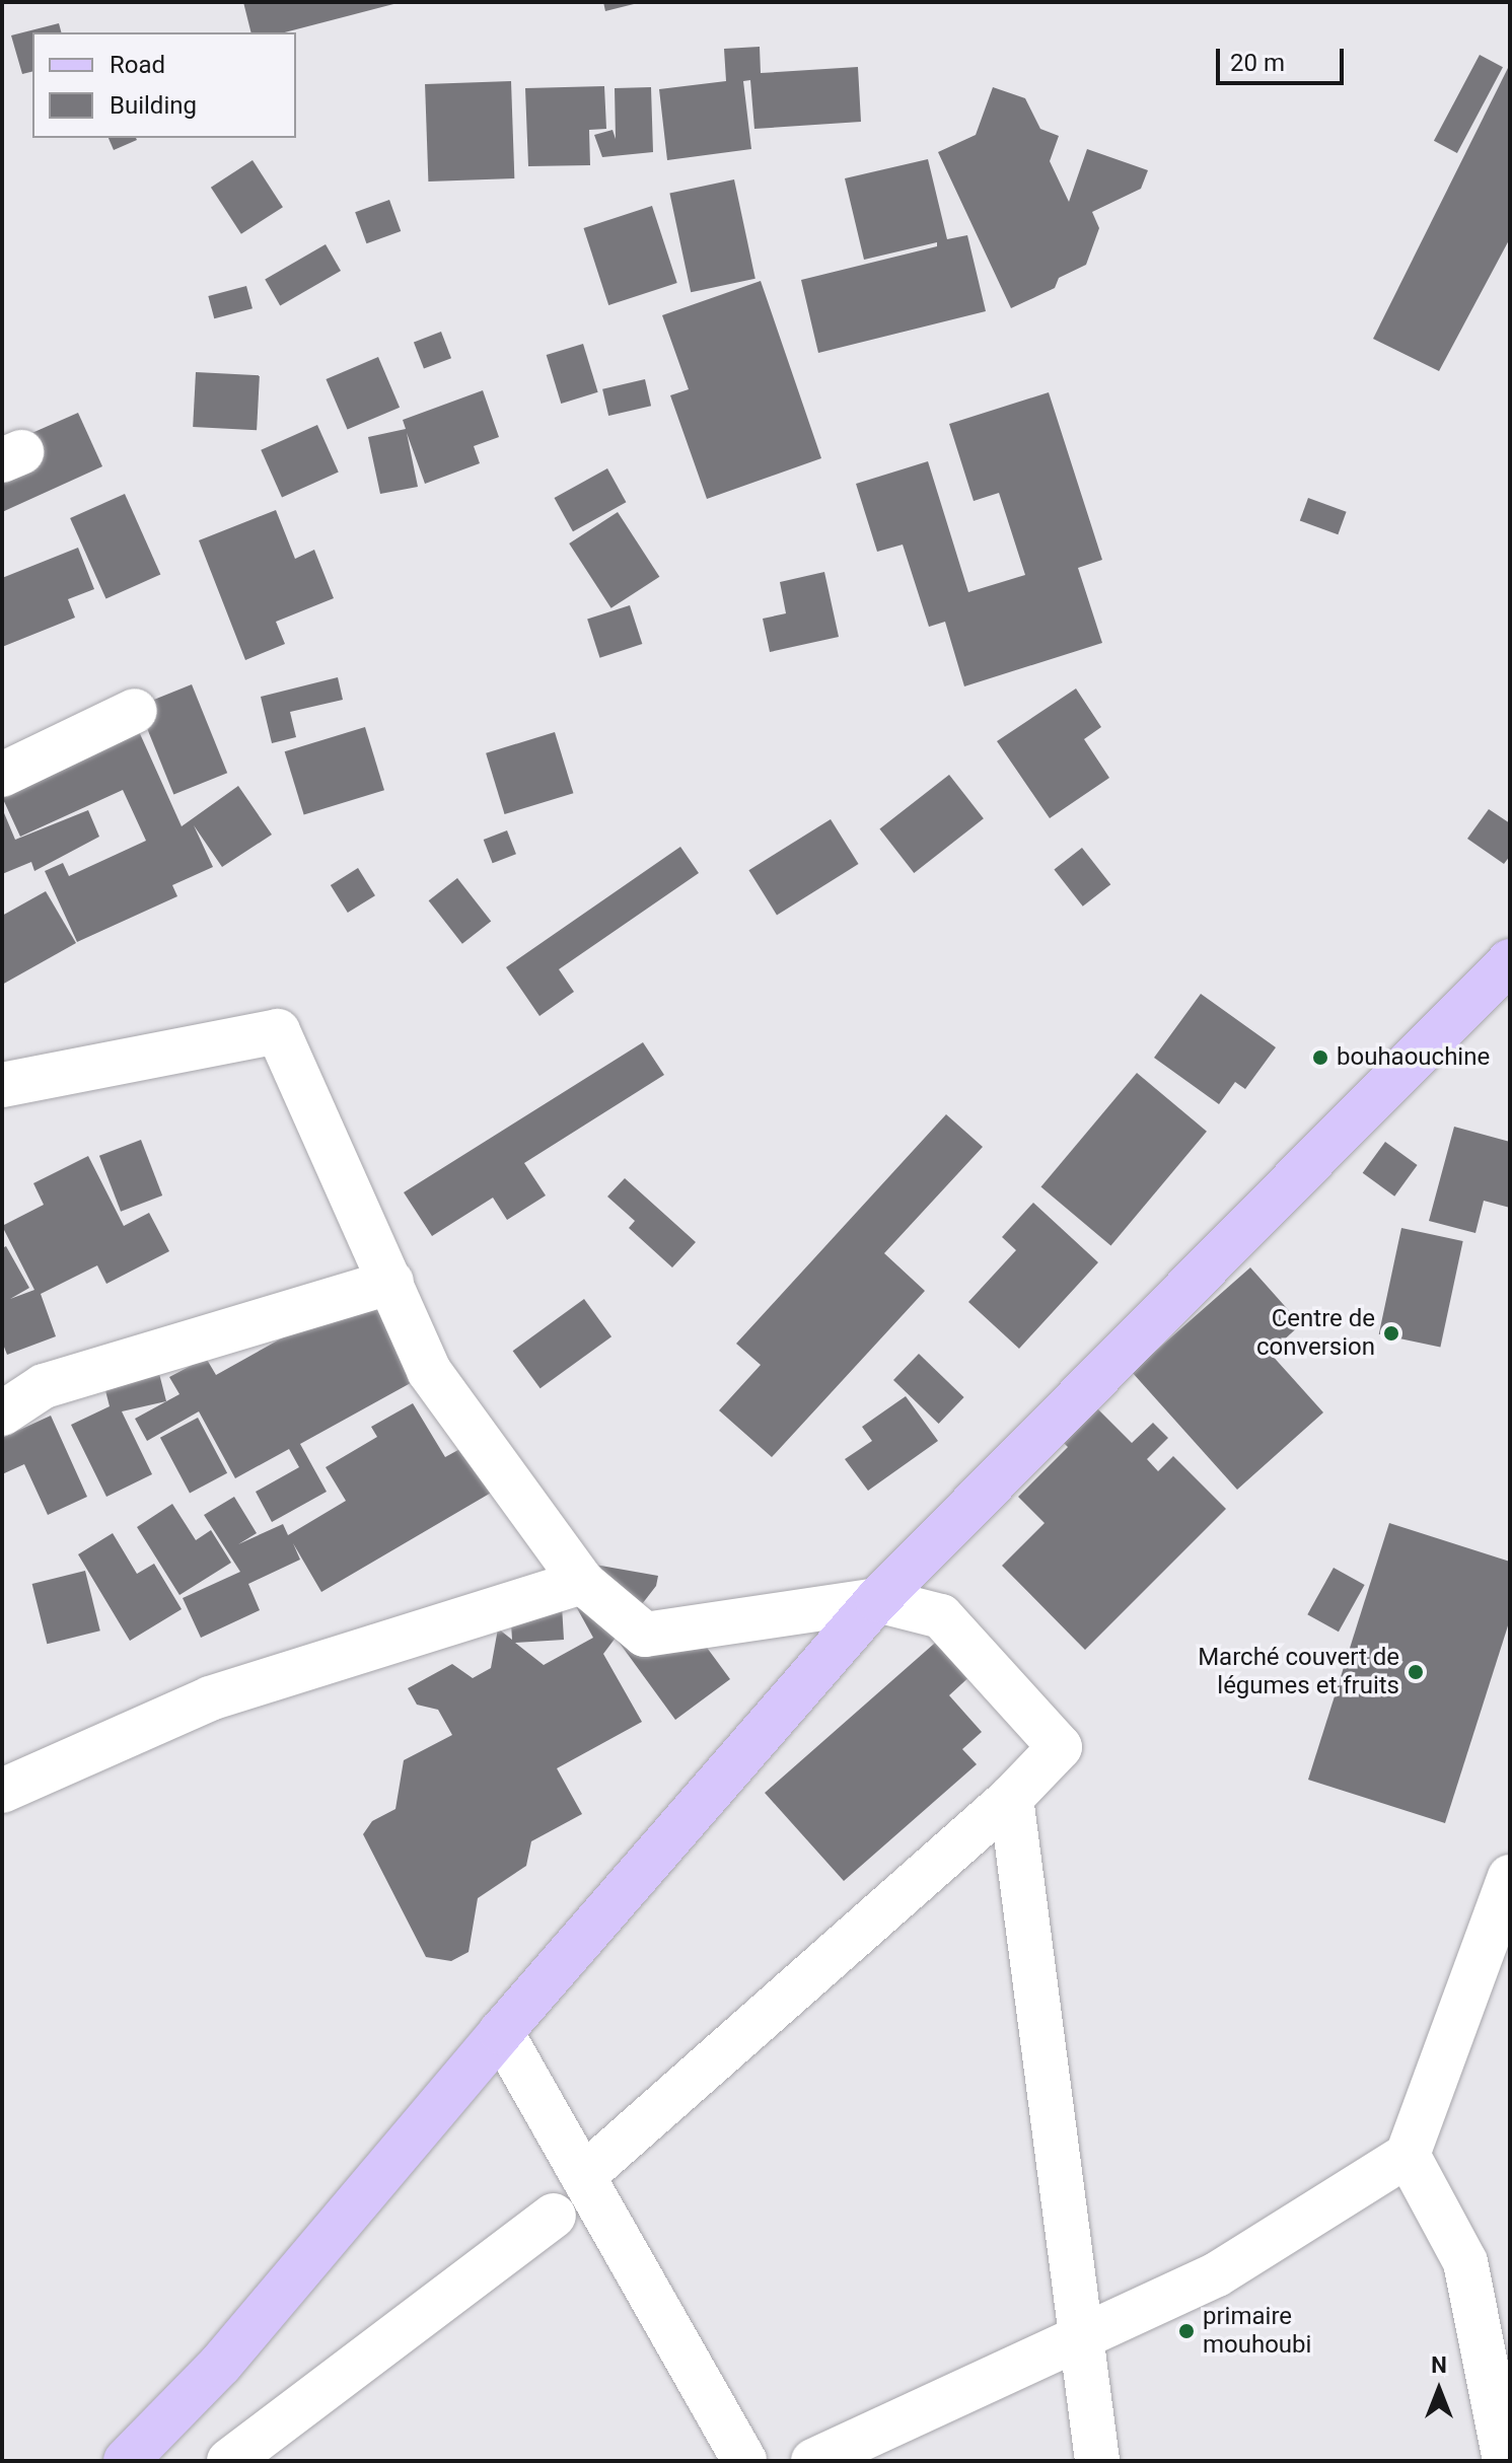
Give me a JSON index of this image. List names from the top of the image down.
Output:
{
  "places": [
    "bouhaouchine",
    "Centre de conversion",
    "Marché couvert de légumes et fruits",
    "primaire mouhoubi"
  ],
  "legend": ["Road", "Building"],
  "scale_bar": "20 m",
  "north": "top"
}
